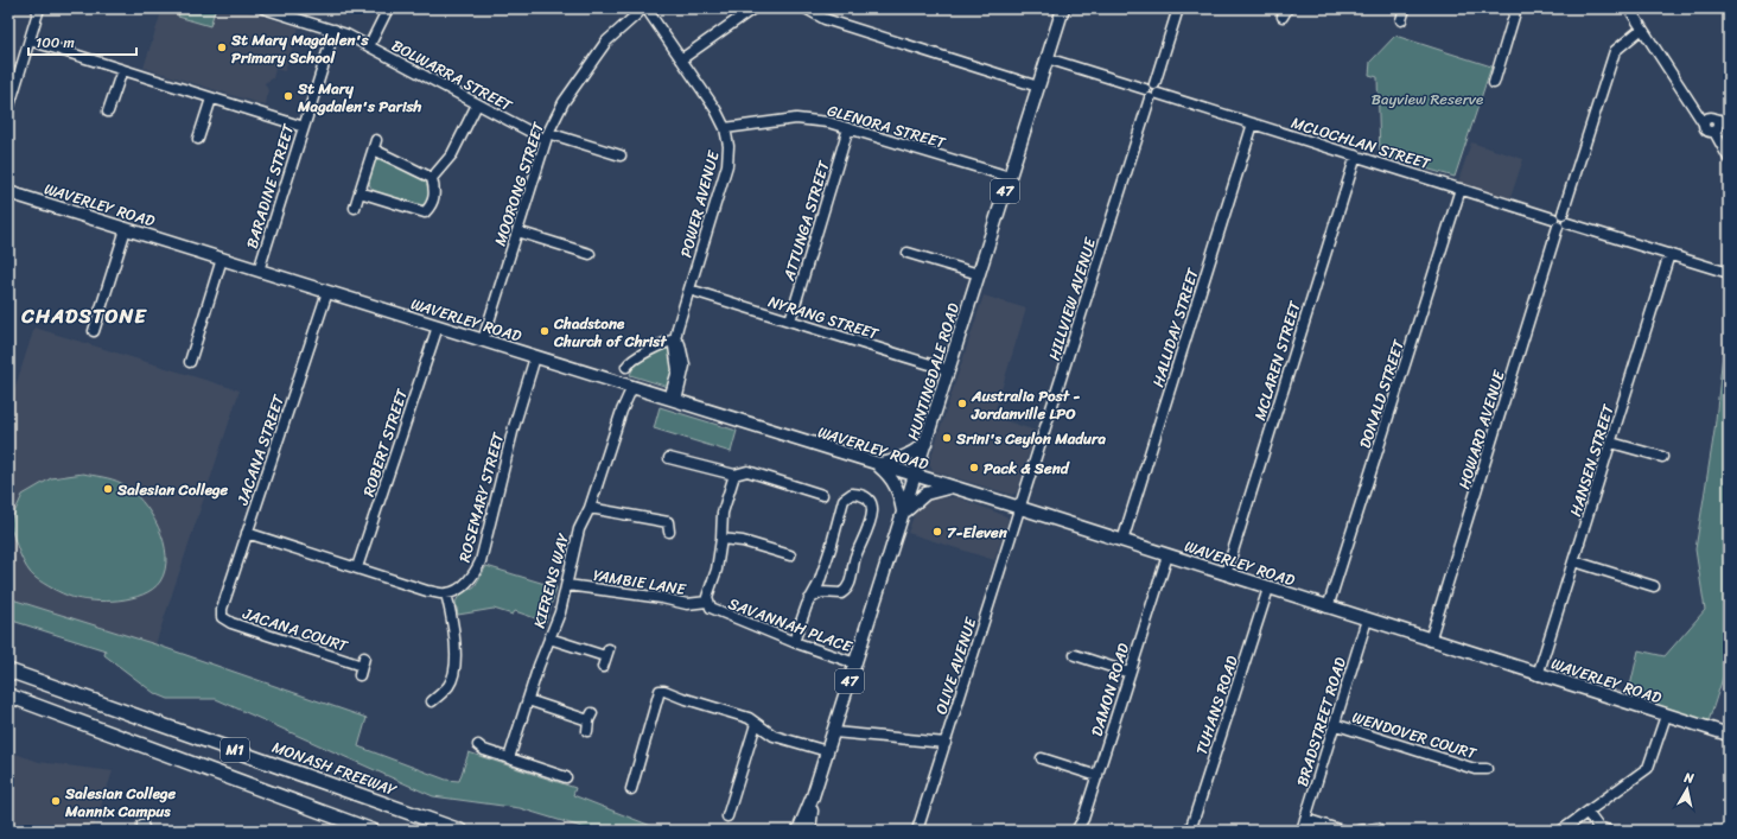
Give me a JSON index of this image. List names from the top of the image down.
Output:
{
  "streets": {
    "highway": ["M1", "MONASH FREEWAY"],
    "main road": ["47", "WAVERLEY ROAD", "HUNTINGDALE ROAD"],
    "street": [
      "BOLWARRA STREET",
      "GLENORA STREET",
      "MCLOCHLAN STREET",
      "MOORONG STREET",
      "BARADINE STREET",
      "POWER AVENUE",
      "ATTUNGA STREET",
      "HILLVIEW AVENUE",
      "NYRANG STREET",
      "HALLIDAY STREET",
      "MCLAREN STREET",
      "DONALD STREET",
      "HOWARD AVENUE",
      "ROBERT STREET",
      "JACANA STREET",
      "HANSEN STREET",
      "ROSEMARY STREET",
      "KIERENS WAY",
      "YAMBIE LANE",
      "SAVANNAH PLACE",
      "JACANA COURT",
      "OLIVE AVENUE",
      "DAMON ROAD",
      "TUHANS ROAD",
      "BRADSTREET ROAD",
      "WENDOVER COURT"
    ]
  },
  "crossings": [
    ["BOLWARRA STREET", "MOORONG STREET"],
    ["BOLWARRA STREET", "BARADINE STREET"],
    ["GLENORA STREET", "POWER AVENUE"],
    ["GLENORA STREET", "ATTUNGA STREET"],
    ["GLENORA STREET", "HUNTINGDALE ROAD"],
    ["MCLOCHLAN STREET", "HILLVIEW AVENUE"],
    ["MCLOCHLAN STREET", "HALLIDAY STREET"],
    ["MCLOCHLAN STREET", "MCLAREN STREET"],
    ["MCLOCHLAN STREET", "HUNTINGDALE ROAD"],
    ["MCLOCHLAN STREET", "DONALD STREET"],
    ["MCLOCHLAN STREET", "HOWARD AVENUE"],
    ["MCLOCHLAN STREET", "HANSEN STREET"],
    ["MOORONG STREET", "WAVERLEY ROAD"],
    ["MOORONG STREET", "POWER AVENUE"],
    ["BARADINE STREET", "WAVERLEY ROAD"],
    ["WAVERLEY ROAD", "POWER AVENUE"],
    ["WAVERLEY ROAD", "HILLVIEW AVENUE"],
    ["WAVERLEY ROAD", "HALLIDAY STREET"],
    ["WAVERLEY ROAD", "MCLAREN STREET"],
    ["WAVERLEY ROAD", "HUNTINGDALE ROAD"],
    ["WAVERLEY ROAD", "DONALD STREET"],
    ["WAVERLEY ROAD", "HOWARD AVENUE"],
    ["WAVERLEY ROAD", "ROBERT STREET"],
    ["WAVERLEY ROAD", "JACANA STREET"],
    ["WAVERLEY ROAD", "HANSEN STREET"],
    ["WAVERLEY ROAD", "ROSEMARY STREET"],
    ["WAVERLEY ROAD", "KIERENS WAY"],
    ["WAVERLEY ROAD", "OLIVE AVENUE"],
    ["WAVERLEY ROAD", "DAMON ROAD"],
    ["WAVERLEY ROAD", "TUHANS ROAD"],
    ["WAVERLEY ROAD", "BRADSTREET ROAD"],
    ["POWER AVENUE", "NYRANG STREET"],
    ["ATTUNGA STREET", "NYRANG STREET"],
    ["HILLVIEW AVENUE", "OLIVE AVENUE"],
    ["NYRANG STREET", "HUNTINGDALE ROAD"],
    ["HUNTINGDALE ROAD", "SAVANNAH PLACE"],
    ["JACANA STREET", "JACANA COURT"],
    ["KIERENS WAY", "YAMBIE LANE"],
    ["YAMBIE LANE", "SAVANNAH PLACE"],
    ["BRADSTREET ROAD", "WENDOVER COURT"]
  ],
  "districts": ["CHADSTONE"],
  "parks": ["Bayview Reserve"],
  "places": [
    "St Mary Magdalen's Primary School",
    "St Mary Magdalen's Parish",
    "Chadstone Church of Christ",
    "Australia Post - Jordanville LPO",
    "Srini's Ceylon Madura",
    "Pack & Send",
    "Salesian College",
    "7-Eleven",
    "Salesian College Mannix Campus"
  ],
  "scale_bar": "100 m",
  "north": "top"
}
